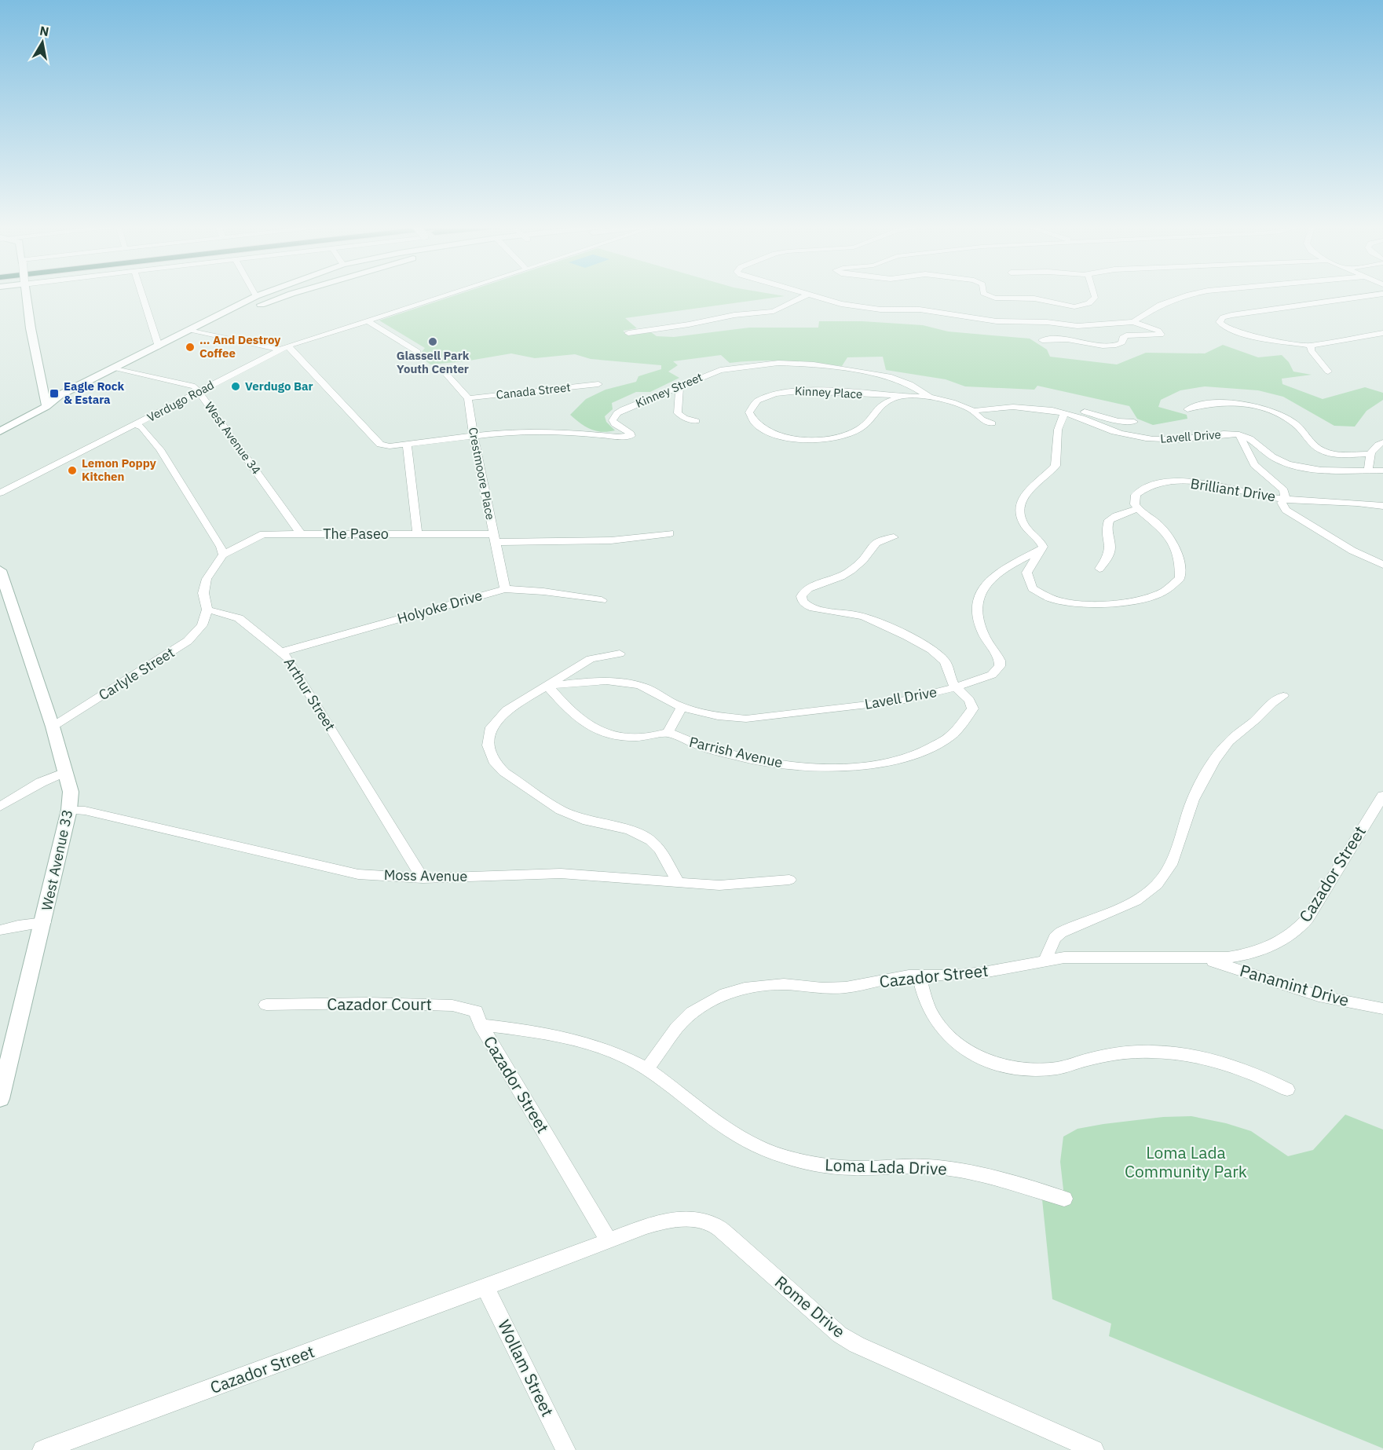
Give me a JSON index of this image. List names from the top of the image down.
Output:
{
  "streets": {
    "main road": ["West Avenue 33"],
    "street": [
      "Kinney Street",
      "Canada Street",
      "Kinney Place",
      "Verdugo Road",
      "Lavell Drive",
      "West Avenue 34",
      "Crestmoore Place",
      "Brilliant Drive",
      "The Paseo",
      "Holyoke Drive",
      "Carlyle Street",
      "Arthur Street",
      "Parrish Avenue",
      "Cazador Street",
      "Moss Avenue",
      "Panamint Drive",
      "Cazador Court",
      "Loma Lada Drive",
      "Rome Drive",
      "Wollam Street"
    ]
  },
  "crossings": [
    ["Kinney Street", "Kinney Place"],
    ["Kinney Street", "Verdugo Road"],
    ["Kinney Street", "Lavell Drive"],
    ["Kinney Street", "Crestmoore Place"],
    ["Canada Street", "Crestmoore Place"],
    ["Verdugo Road", "West Avenue 34"],
    ["Lavell Drive", "Parrish Avenue"],
    ["West Avenue 34", "The Paseo"],
    ["Crestmoore Place", "The Paseo"],
    ["Crestmoore Place", "Holyoke Drive"],
    ["Holyoke Drive", "Arthur Street"],
    ["Carlyle Street", "Arthur Street"],
    ["Carlyle Street", "West Avenue 33"],
    ["Arthur Street", "Moss Avenue"],
    ["West Avenue 33", "Moss Avenue"],
    ["Cazador Street", "Panamint Drive"],
    ["Cazador Street", "Cazador Court"],
    ["Cazador Street", "Loma Lada Drive"],
    ["Cazador Street", "Rome Drive"],
    ["Cazador Street", "Wollam Street"]
  ],
  "parks": ["Loma Lada Community Park"],
  "places": {
    "other": [
      "Glassell Park Youth Center",
      "… And Destroy Coffee",
      "Verdugo Bar",
      "Lemon Poppy Kitchen"
    ],
    "transit": ["Eagle Rock & Estara"]
  },
  "north": "top"
}
